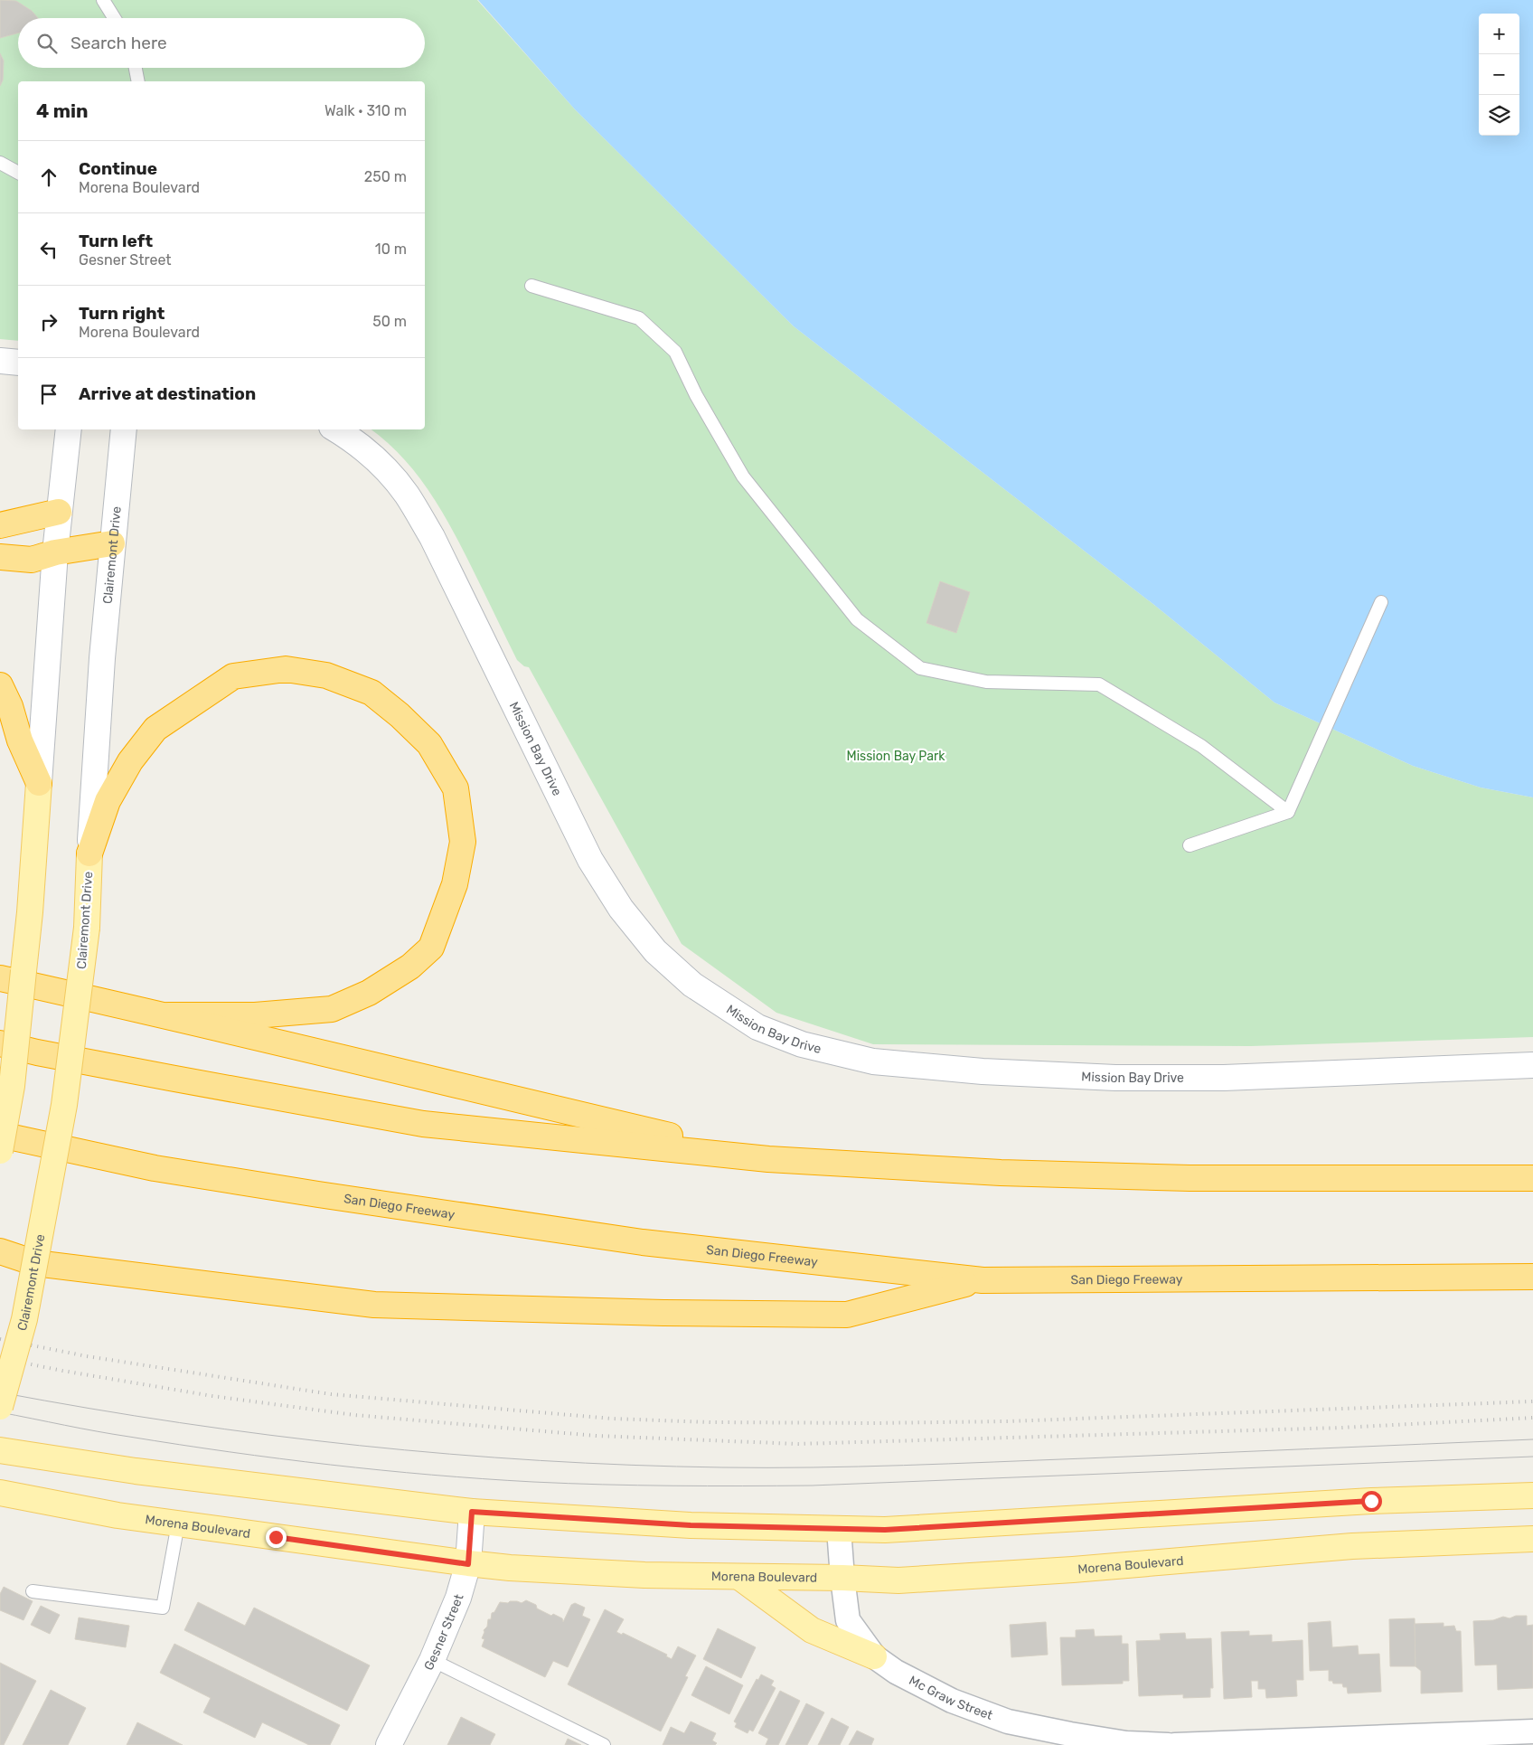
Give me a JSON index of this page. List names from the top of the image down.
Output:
{
  "streets": {
    "highway": ["San Diego Freeway"],
    "main road": [
      "Clairemont Drive",
      "Mission Bay Drive",
      "Morena Boulevard",
      "Gesner Street"
    ],
    "street": ["Mc Graw Street"]
  },
  "crossings": [
    ["Morena Boulevard", "Gesner Street"],
    ["Morena Boulevard", "Mc Graw Street"]
  ],
  "parks": ["Mission Bay Park"],
  "page": {
    "map_buttons": ["+", "−"],
    "search": "Search here",
    "heading": ["4 min", "Walk · 310 m"],
    "list": [
      ["Continue", "Morena Boulevard", "250 m"],
      ["Turn left", "Gesner Street", "10 m"],
      ["Turn right", "Morena Boulevard", "50 m"],
      "Arrive at destination"
    ]
  }
}
